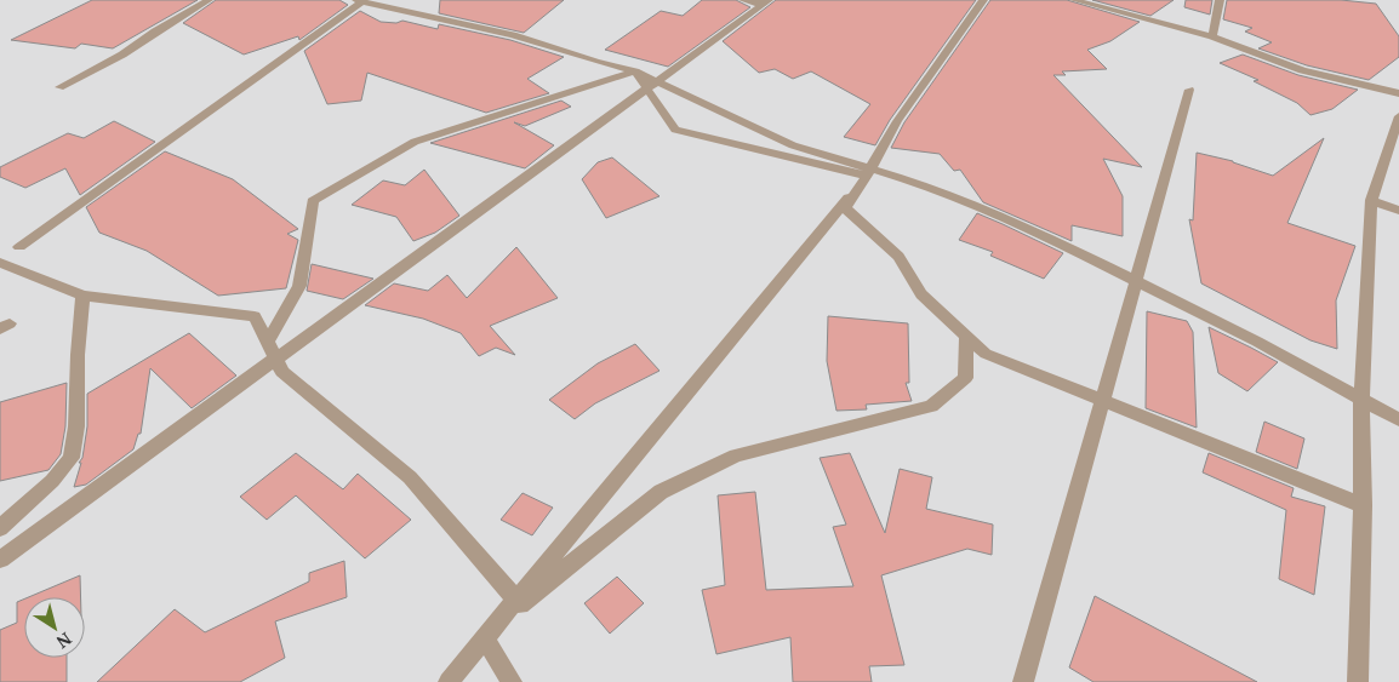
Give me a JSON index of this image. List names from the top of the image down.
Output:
{
  "north": "bottom right"
}
